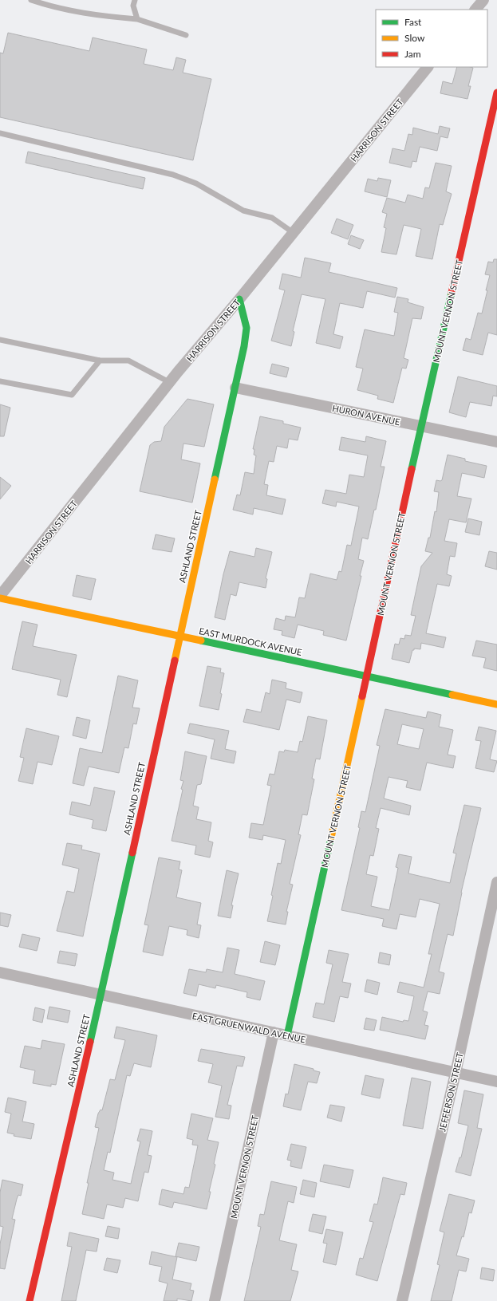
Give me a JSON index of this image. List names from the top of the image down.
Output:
{
  "streets": {
    "street": [
      "HARRISON STREET",
      "MOUNT VERNON STREET",
      "HURON AVENUE",
      "ASHLAND STREET",
      "EAST MURDOCK AVENUE",
      "EAST GRUENWALD AVENUE",
      "JEFFERSON STREET"
    ]
  },
  "crossings": [
    ["HARRISON STREET", "ASHLAND STREET"],
    ["HARRISON STREET", "EAST MURDOCK AVENUE"],
    ["MOUNT VERNON STREET", "HURON AVENUE"],
    ["MOUNT VERNON STREET", "EAST MURDOCK AVENUE"],
    ["MOUNT VERNON STREET", "EAST GRUENWALD AVENUE"],
    ["HURON AVENUE", "ASHLAND STREET"],
    ["ASHLAND STREET", "EAST MURDOCK AVENUE"],
    ["ASHLAND STREET", "EAST GRUENWALD AVENUE"],
    ["EAST GRUENWALD AVENUE", "JEFFERSON STREET"]
  ],
  "legend": ["Fast", "Slow", "Jam"]
}
